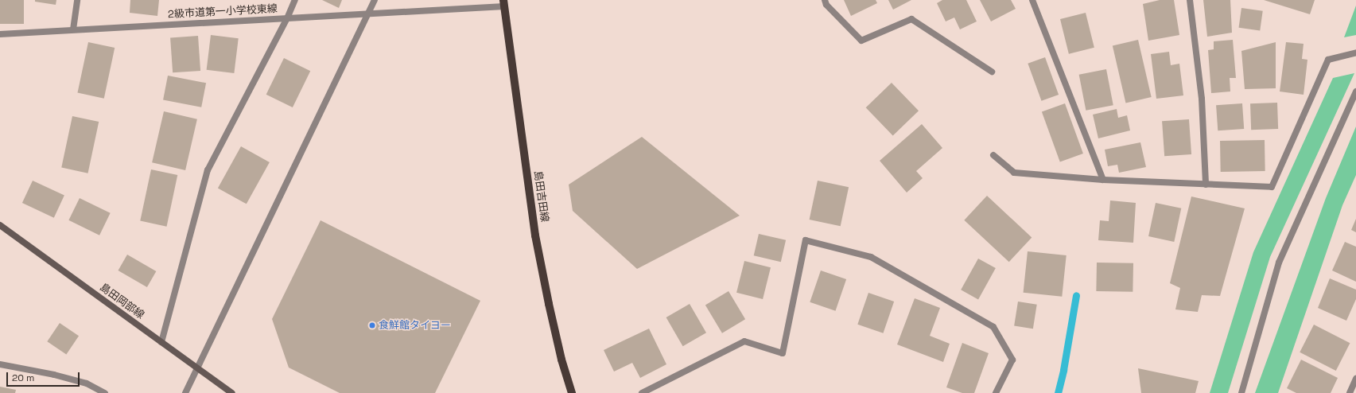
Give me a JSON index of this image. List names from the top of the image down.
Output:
{
  "streets": {
    "main road": ["島田吉田線", "島田岡部線"],
    "street": ["2級市道第一小学校東線"]
  },
  "crossings": [
    ["2級市道第一小学校東線", "島田吉田線"]
  ],
  "places": ["食鮮館タイヨー"],
  "scale_bar": "20 m"
}
